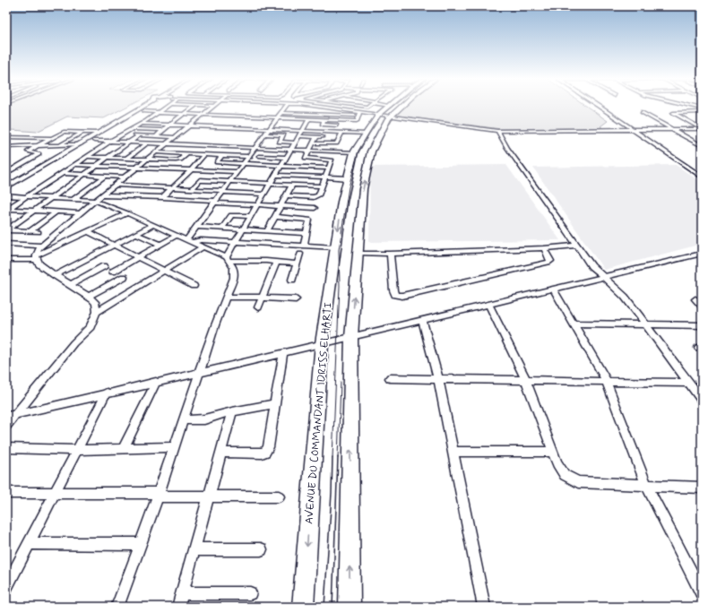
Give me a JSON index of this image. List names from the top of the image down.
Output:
{
  "streets": {
    "main road": ["AVENUE DU COMMANDANT IDRISS ELHARTI"]
  }
}
